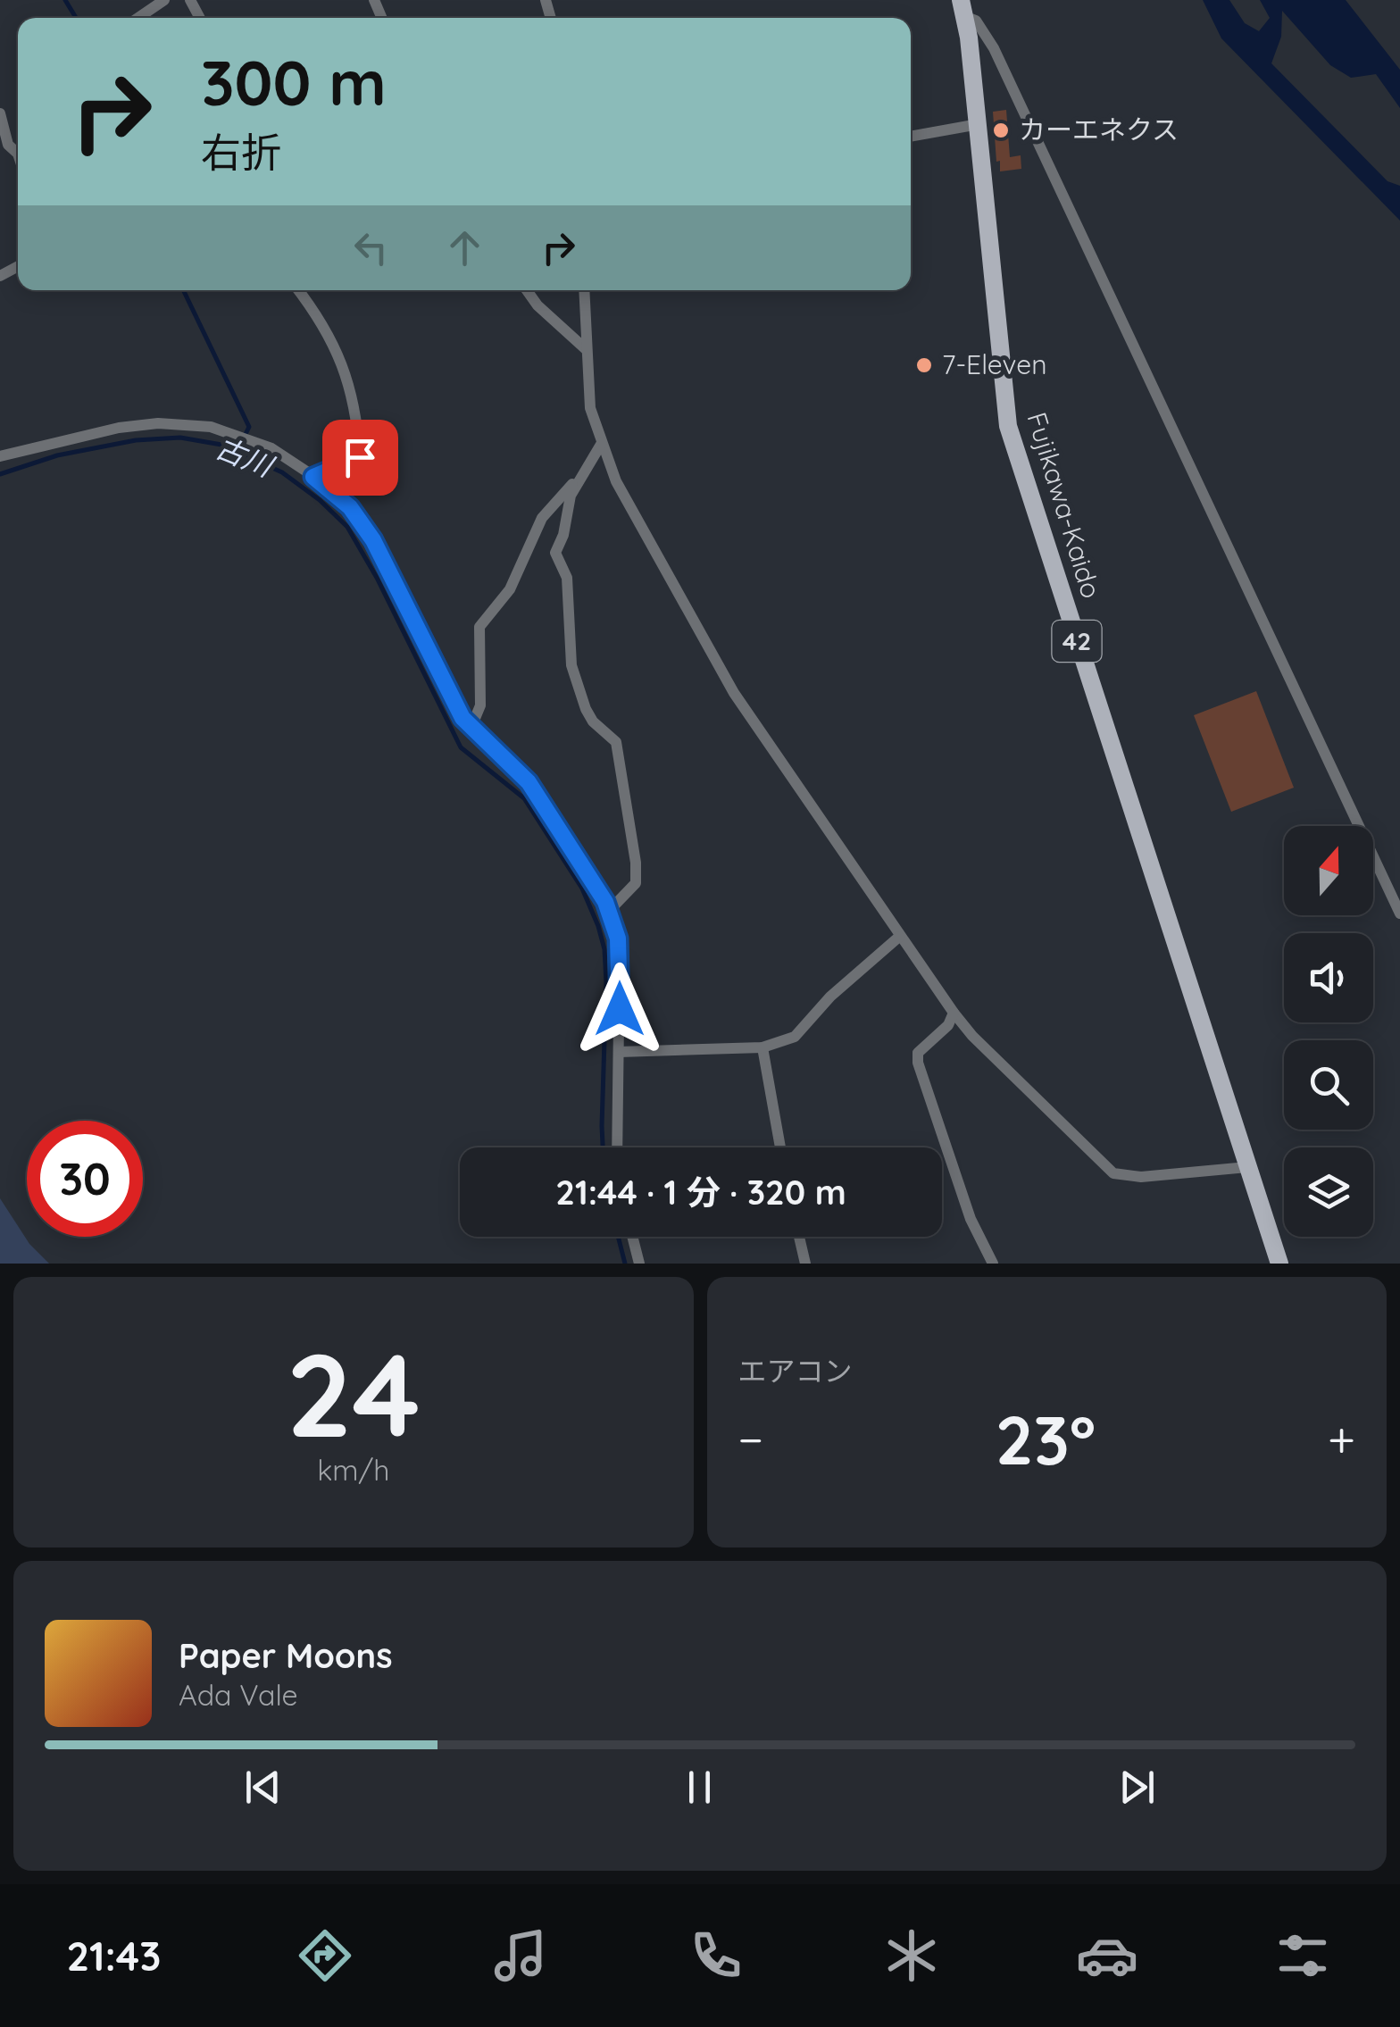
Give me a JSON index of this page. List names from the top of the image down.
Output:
{
  "streets": {
    "main road": ["Fujikawa-Kaido", "42"]
  },
  "water": ["古川"],
  "places": ["カーエネクス", "7-Eleven"],
  "north": "top",
  "page": {
    "turn": ["300 m", "右折"],
    "limit": "30",
    "trip": "21:44 · 1 分 · 320 m",
    "tile": [
      ["24", "km/h"],
      "エアコン"
    ],
    "heat": ["−", "23°", "+"],
    "song": ["Paper Moons", "Ada Vale"],
    "tabs": "21:43"
  }
}
